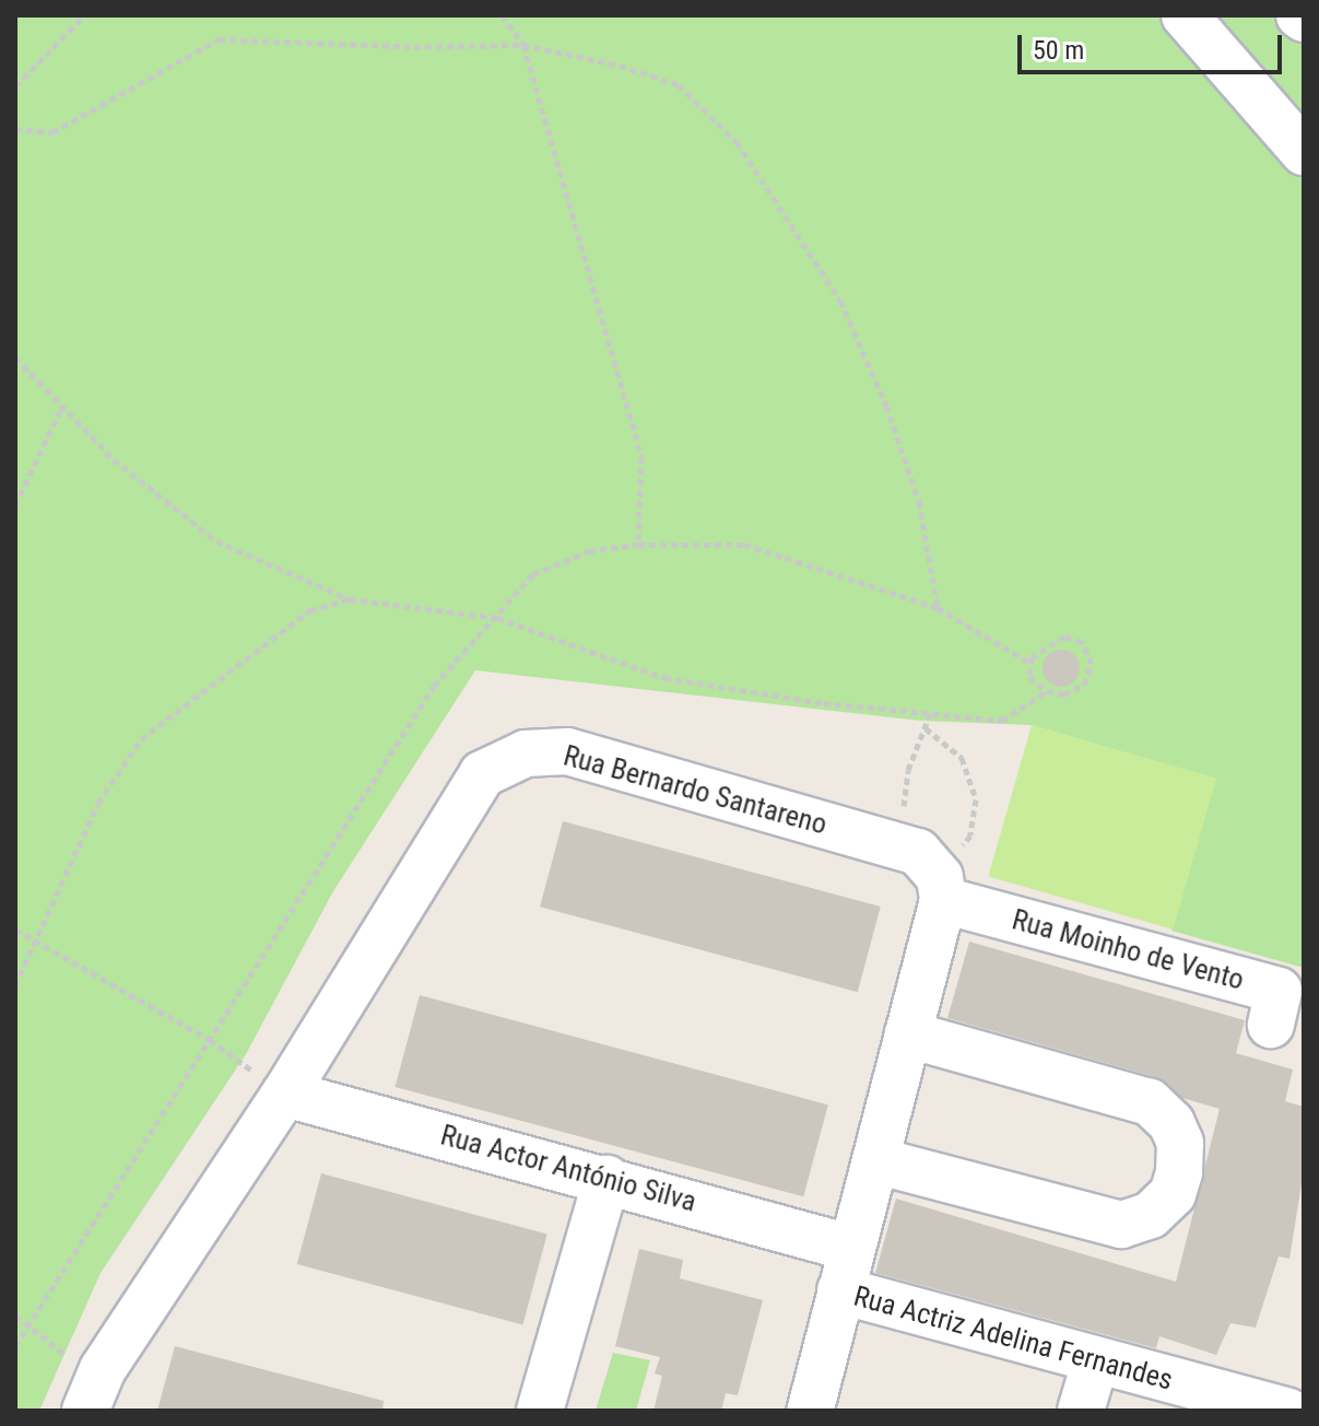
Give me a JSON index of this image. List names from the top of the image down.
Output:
{
  "streets": {
    "street": [
      "Rua Bernardo Santareno",
      "Rua Moinho de Vento",
      "Rua Actor António Silva",
      "Rua Actriz Adelina Fernandes"
    ]
  },
  "crossings": [
    ["Rua Bernardo Santareno", "Rua Moinho de Vento"],
    ["Rua Bernardo Santareno", "Rua Actor António Silva"],
    ["Rua Actor António Silva", "Rua Actriz Adelina Fernandes"]
  ],
  "scale_bar": "50 m"
}
